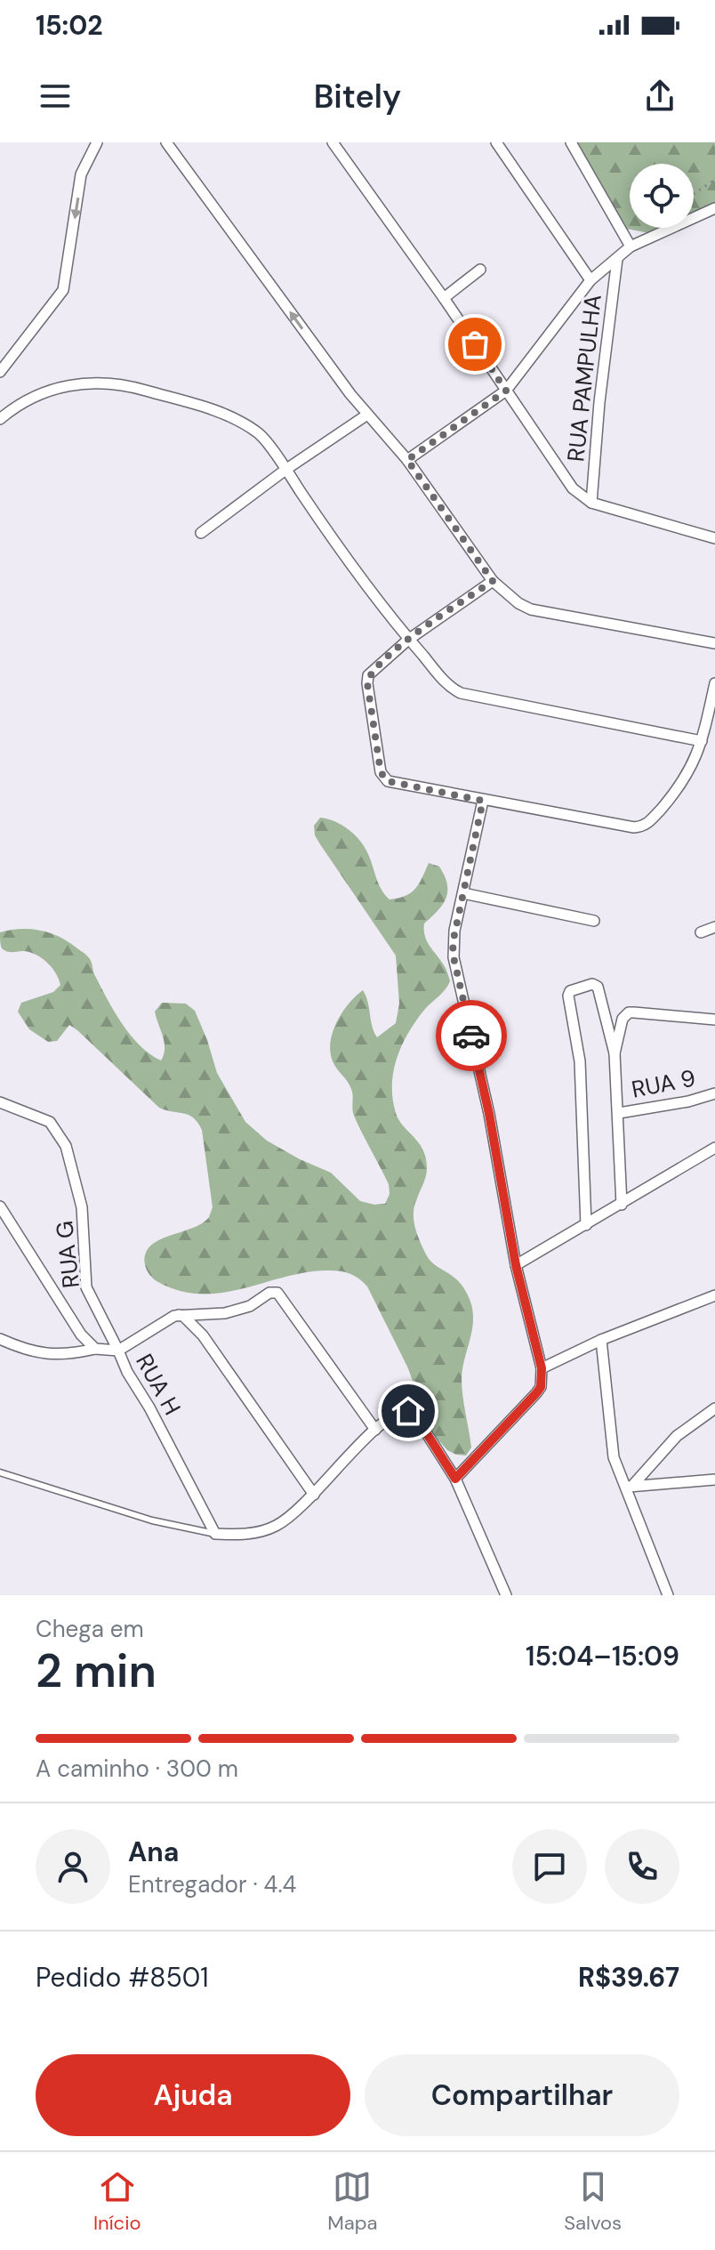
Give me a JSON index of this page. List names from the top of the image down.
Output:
{
  "streets": {
    "street": [
      "RUA PAMPULHA",
      "RUA 9",
      "RUA G",
      "RUA H"
    ]
  },
  "crossings": [
    ["RUA G", "RUA H"]
  ],
  "page": {
    "status": "15:02",
    "header": "Bitely",
    "heading": ["2 min", "Chega em", "15:04–15:09"],
    "panel": [
      "Ana",
      "Entregador · 4.4",
      "Pedido #8501",
      "R$39.67"
    ],
    "bar": "A caminho · 300 m",
    "buttons": ["Ajuda", "Compartilhar"],
    "tabs": ["Início", "Mapa", "Salvos"]
  }
}
